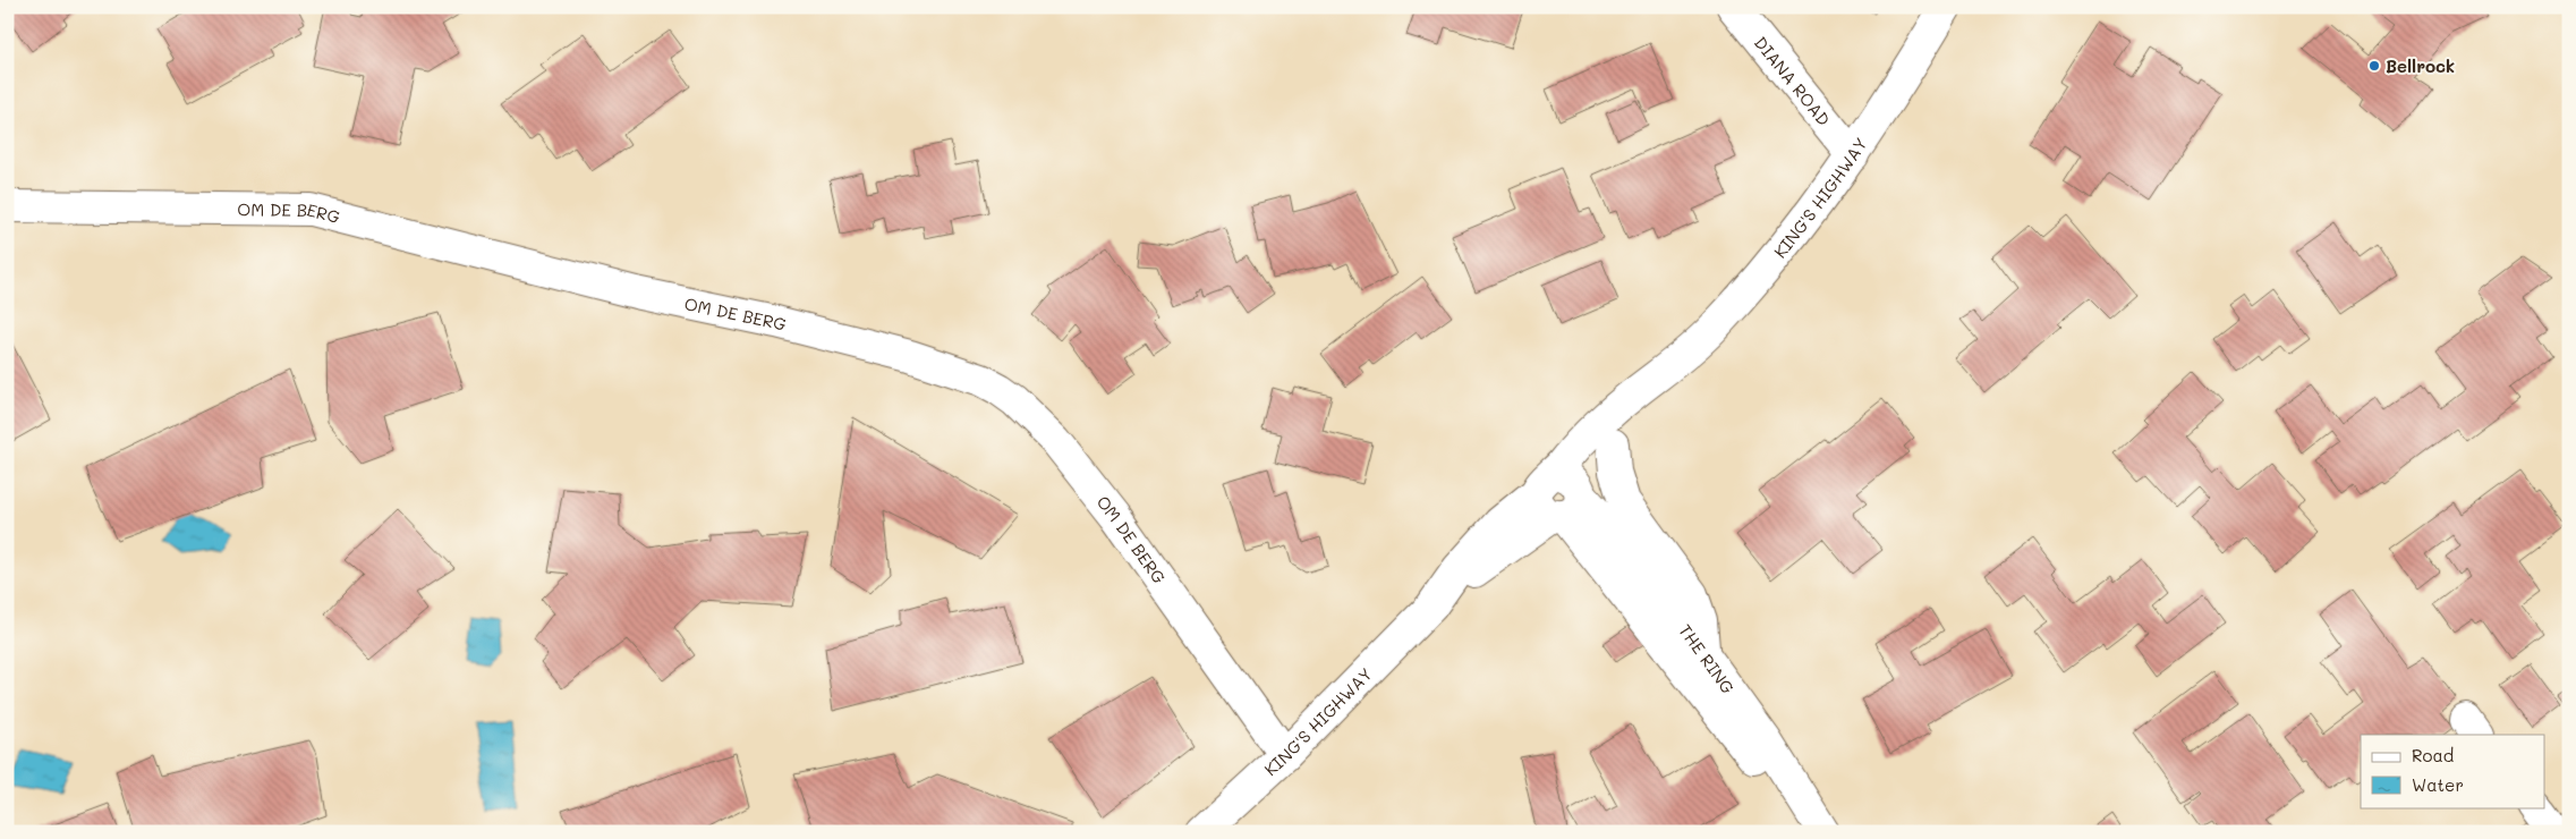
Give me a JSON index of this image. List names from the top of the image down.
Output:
{
  "streets": {
    "street": [
      "DIANA ROAD",
      "KING'S HIGHWAY",
      "OM DE BERG",
      "THE RING"
    ]
  },
  "crossings": [
    ["DIANA ROAD", "KING'S HIGHWAY"],
    ["KING'S HIGHWAY", "OM DE BERG"],
    ["KING'S HIGHWAY", "THE RING"]
  ],
  "places": ["Bellrock"],
  "legend": ["Road", "Water"]
}
